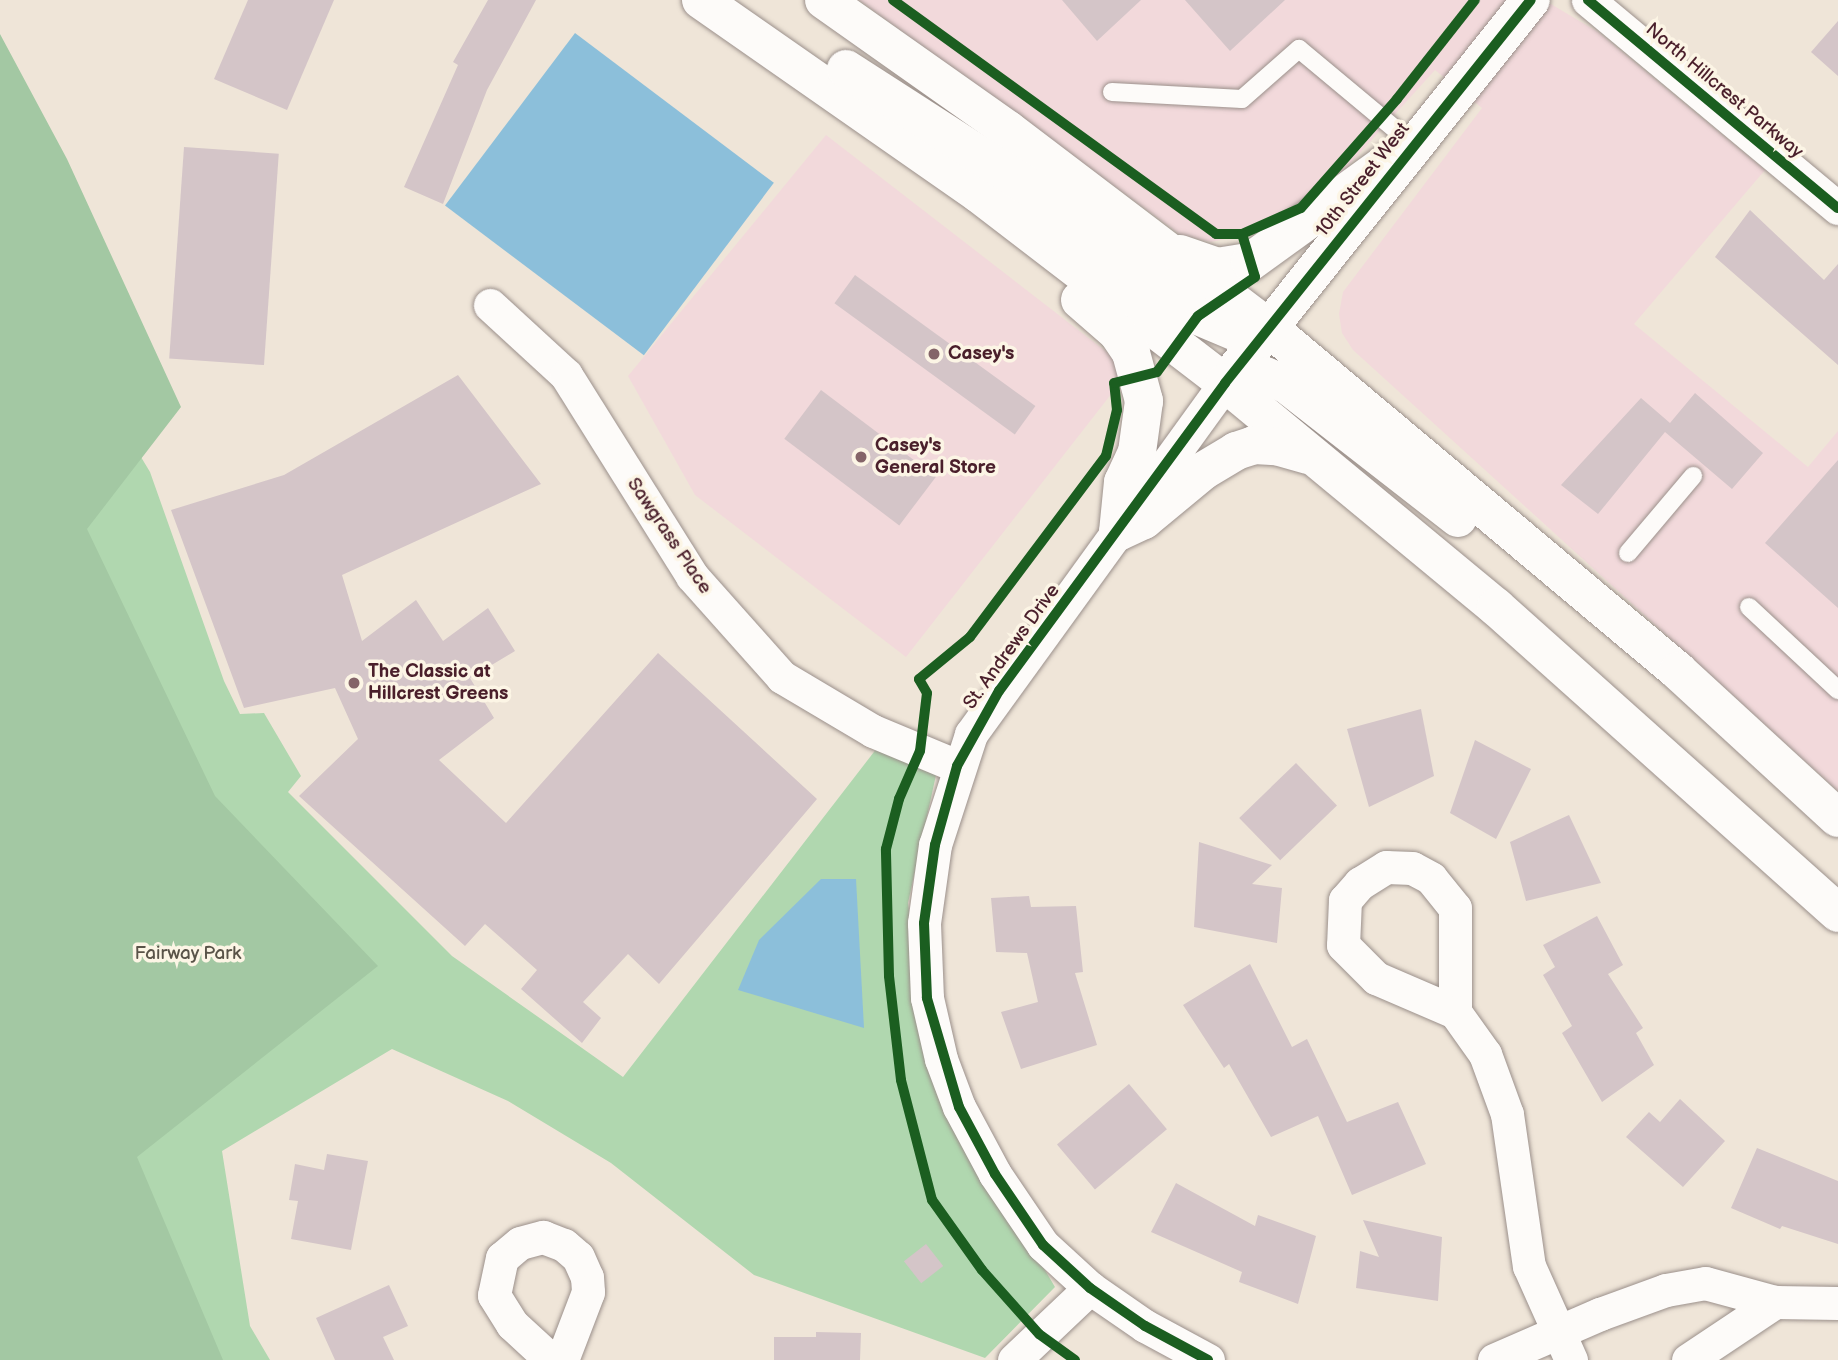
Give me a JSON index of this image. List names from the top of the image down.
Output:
{
  "streets": {
    "main road": ["10th Street West"],
    "street": ["North Hillcrest Parkway", "Sawgrass Place", "St. Andrews Drive"]
  },
  "crossings": [
    ["10th Street West", "St. Andrews Drive"],
    ["Sawgrass Place", "St. Andrews Drive"]
  ],
  "parks": ["Fairway Park"],
  "places": ["Casey's", "Casey's General Store", "The Classic at Hillcrest Greens"]
}
